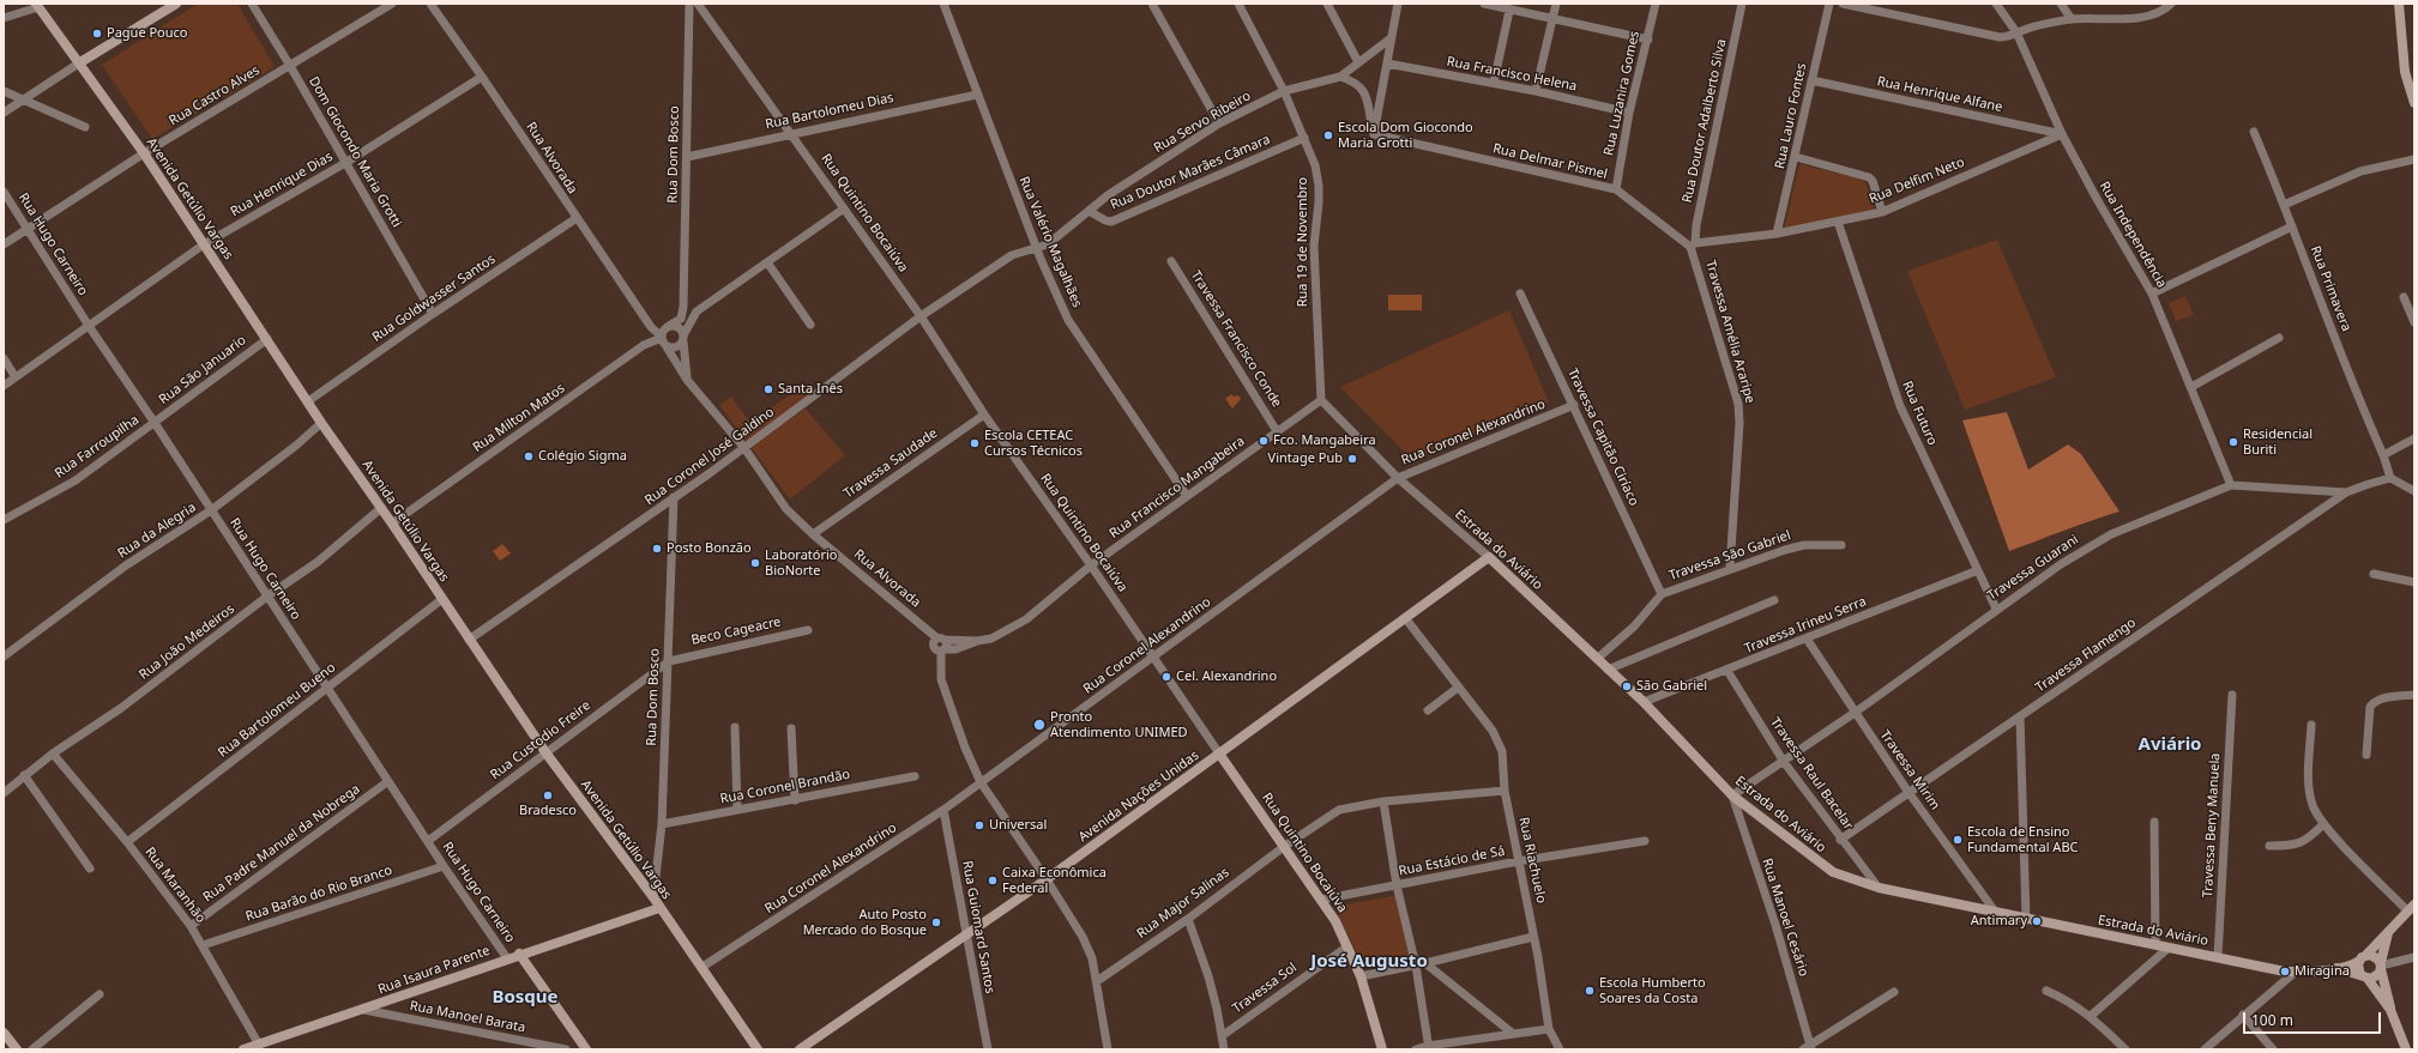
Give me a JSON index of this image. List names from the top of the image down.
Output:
{
  "streets": {
    "street": [
      "Rua Francisco Helena",
      "Rua Luzanira Gomes",
      "Rua Henrique Alfane",
      "Rua Castro Alves",
      "Rua Bartolomeu Dias",
      "Rua Lauro Fontes",
      "Rua Doutor Adalberto Silva",
      "Rua Servo Ribeiro",
      "Dom Giocondo Maria Grotti",
      "Rua Dom Bosco",
      "Rua Alvorada",
      "Rua Delmar Pismel",
      "Rua Doutor Marães Câmara",
      "Rua Delfim Neto",
      "Rua Henrique Dias",
      "Avenida Getúlio Vargas",
      "Rua Quintino Bocaiúva",
      "Rua Independência",
      "Rua Valério Magalhães",
      "Rua 19 de Novembro",
      "Rua Hugo Carneiro",
      "Rua Primavera",
      "Rua Goldwasser Santos",
      "Travessa Amélia Araripe",
      "Travessa Francisco Conde",
      "Rua São Januario",
      "Rua Futuro",
      "Rua Milton Matos",
      "Rua Coronel Alexandrino",
      "Travessa Capitão Ciríaco",
      "Rua Farroupilha",
      "Rua Coronel José Galdino",
      "Travessa Saudade",
      "Rua Francisco Mangabeira",
      "Rua da Alegria",
      "Estrada do Aviário",
      "Travessa São Gabriel",
      "Travessa Guarani",
      "Travessa Irineu Serra",
      "Beco Cageacre",
      "Rua João Medeiros",
      "Travessa Flamengo",
      "Rua Bartolomeu Bueno",
      "Rua Custodio Freire",
      "Travessa Mirim",
      "Travessa Raul Bacelar",
      "Rua Coronel Brandão",
      "Avenida Nações Unidas",
      "Travessa Beny Manuela",
      "Rua Padre Manuel da Nobrega",
      "Rua Riachuelo",
      "Rua Estácio de Sá",
      "Rua Maranhão",
      "Rua Barão do Rio Branco",
      "Rua Major Salinas",
      "Rua Manoel Cesário",
      "Rua Guiomard Santos",
      "Rua Isaura Parente",
      "Travessa Sol",
      "Rua Manoel Barata"
    ]
  },
  "crossings": [
    ["Rua Francisco Helena", "Rua Luzanira Gomes"],
    ["Rua Luzanira Gomes", "Rua Delmar Pismel"],
    ["Rua Henrique Alfane", "Rua Lauro Fontes"],
    ["Rua Henrique Alfane", "Rua Delfim Neto"],
    ["Rua Henrique Alfane", "Rua Independência"],
    ["Rua Castro Alves", "Dom Giocondo Maria Grotti"],
    ["Rua Castro Alves", "Avenida Getúlio Vargas"],
    ["Rua Castro Alves", "Rua Hugo Carneiro"],
    ["Rua Bartolomeu Dias", "Rua Dom Bosco"],
    ["Rua Bartolomeu Dias", "Rua Quintino Bocaiúva"],
    ["Rua Bartolomeu Dias", "Rua Valério Magalhães"],
    ["Rua Lauro Fontes", "Rua Delfim Neto"],
    ["Rua Doutor Adalberto Silva", "Rua Delmar Pismel"],
    ["Rua Doutor Adalberto Silva", "Rua Delfim Neto"],
    ["Rua Doutor Adalberto Silva", "Travessa Amélia Araripe"],
    ["Rua Servo Ribeiro", "Rua Doutor Marães Câmara"],
    ["Rua Servo Ribeiro", "Rua Valério Magalhães"],
    ["Rua Servo Ribeiro", "Rua 19 de Novembro"],
    ["Rua Servo Ribeiro", "Rua Coronel José Galdino"],
    ["Dom Giocondo Maria Grotti", "Rua Henrique Dias"],
    ["Dom Giocondo Maria Grotti", "Rua Goldwasser Santos"],
    ["Rua Dom Bosco", "Avenida Getúlio Vargas"],
    ["Rua Dom Bosco", "Rua Coronel José Galdino"],
    ["Rua Dom Bosco", "Beco Cageacre"],
    ["Rua Dom Bosco", "Rua Custodio Freire"],
    ["Rua Dom Bosco", "Rua Coronel Brandão"],
    ["Rua Alvorada", "Rua Henrique Dias"],
    ["Rua Alvorada", "Rua Goldwasser Santos"],
    ["Rua Alvorada", "Rua Milton Matos"],
    ["Rua Alvorada", "Rua Coronel José Galdino"],
    ["Rua Alvorada", "Travessa Saudade"],
    ["Rua Alvorada", "Rua Francisco Mangabeira"],
    ["Rua Delmar Pismel", "Rua Delfim Neto"],
    ["Rua Delmar Pismel", "Travessa Amélia Araripe"],
    ["Rua Doutor Marães Câmara", "Rua 19 de Novembro"],
    ["Rua Delfim Neto", "Rua Independência"],
    ["Rua Delfim Neto", "Travessa Amélia Araripe"],
    ["Rua Delfim Neto", "Rua Futuro"],
    ["Rua Henrique Dias", "Avenida Getúlio Vargas"],
    ["Rua Henrique Dias", "Rua Hugo Carneiro"],
    ["Avenida Getúlio Vargas", "Rua Goldwasser Santos"],
    ["Avenida Getúlio Vargas", "Rua São Januario"],
    ["Avenida Getúlio Vargas", "Rua Milton Matos"],
    ["Avenida Getúlio Vargas", "Rua Coronel Alexandrino"],
    ["Avenida Getúlio Vargas", "Rua Coronel José Galdino"],
    ["Avenida Getúlio Vargas", "Rua da Alegria"],
    ["Avenida Getúlio Vargas", "Rua João Medeiros"],
    ["Avenida Getúlio Vargas", "Rua Bartolomeu Bueno"],
    ["Avenida Getúlio Vargas", "Rua Custodio Freire"],
    ["Avenida Getúlio Vargas", "Rua Isaura Parente"],
    ["Rua Quintino Bocaiúva", "Rua Coronel Alexandrino"],
    ["Rua Quintino Bocaiúva", "Rua Coronel José Galdino"],
    ["Rua Quintino Bocaiúva", "Travessa Saudade"],
    ["Rua Quintino Bocaiúva", "Rua Francisco Mangabeira"],
    ["Rua Quintino Bocaiúva", "Avenida Nações Unidas"],
    ["Rua Quintino Bocaiúva", "Rua Estácio de Sá"],
    ["Rua Quintino Bocaiúva", "Rua Major Salinas"],
    ["Rua Quintino Bocaiúva", "Travessa Sol"],
    ["Rua Independência", "Travessa Guarani"],
    ["Rua Valério Magalhães", "Rua Coronel José Galdino"],
    ["Rua Valério Magalhães", "Rua Francisco Mangabeira"],
    ["Rua 19 de Novembro", "Rua Francisco Mangabeira"],
    ["Rua 19 de Novembro", "Estrada do Aviário"],
    ["Rua Hugo Carneiro", "Rua São Januario"],
    ["Rua Hugo Carneiro", "Rua Farroupilha"],
    ["Rua Hugo Carneiro", "Rua da Alegria"],
    ["Rua Hugo Carneiro", "Rua João Medeiros"],
    ["Rua Hugo Carneiro", "Rua Bartolomeu Bueno"],
    ["Rua Hugo Carneiro", "Rua Custodio Freire"],
    ["Rua Hugo Carneiro", "Rua Padre Manuel da Nobrega"],
    ["Rua Hugo Carneiro", "Rua Barão do Rio Branco"],
    ["Rua Hugo Carneiro", "Rua Isaura Parente"],
    ["Travessa Amélia Araripe", "Travessa São Gabriel"],
    ["Travessa Francisco Conde", "Rua Francisco Mangabeira"],
    ["Rua São Januario", "Rua Farroupilha"],
    ["Rua Futuro", "Travessa Guarani"],
    ["Rua Futuro", "Travessa Irineu Serra"],
    ["Rua Coronel Alexandrino", "Travessa Capitão Ciríaco"],
    ["Rua Coronel Alexandrino", "Estrada do Aviário"],
    ["Rua Coronel Alexandrino", "Rua Guiomard Santos"],
    ["Travessa Capitão Ciríaco", "Travessa São Gabriel"],
    ["Rua Francisco Mangabeira", "Estrada do Aviário"],
    ["Estrada do Aviário", "Travessa São Gabriel"],
    ["Estrada do Aviário", "Travessa Guarani"],
    ["Estrada do Aviário", "Travessa Irineu Serra"],
    ["Estrada do Aviário", "Travessa Mirim"],
    ["Estrada do Aviário", "Travessa Raul Bacelar"],
    ["Estrada do Aviário", "Avenida Nações Unidas"],
    ["Estrada do Aviário", "Travessa Beny Manuela"],
    ["Estrada do Aviário", "Rua Manoel Cesário"],
    ["Travessa Guarani", "Travessa Flamengo"],
    ["Travessa Guarani", "Travessa Mirim"],
    ["Travessa Guarani", "Travessa Raul Bacelar"],
    ["Travessa Guarani", "Rua Manoel Cesário"],
    ["Travessa Irineu Serra", "Travessa Mirim"],
    ["Travessa Irineu Serra", "Travessa Raul Bacelar"],
    ["Beco Cageacre", "Rua Custodio Freire"],
    ["Rua João Medeiros", "Rua Maranhão"],
    ["Travessa Flamengo", "Travessa Mirim"],
    ["Travessa Flamengo", "Travessa Raul Bacelar"],
    ["Rua Bartolomeu Bueno", "Rua Maranhão"],
    ["Avenida Nações Unidas", "Rua Riachuelo"],
    ["Avenida Nações Unidas", "Rua Guiomard Santos"],
    ["Rua Padre Manuel da Nobrega", "Rua Maranhão"],
    ["Rua Riachuelo", "Rua Estácio de Sá"],
    ["Rua Riachuelo", "Rua Major Salinas"],
    ["Rua Maranhão", "Rua Barão do Rio Branco"],
    ["Rua Maranhão", "Rua Isaura Parente"],
    ["Rua Isaura Parente", "Rua Manoel Barata"]
  ],
  "districts": ["Aviário", "José Augusto", "Bosque"],
  "places": [
    "Pague Pouco",
    "Escola Dom Giocondo Maria Grotti",
    "Santa Inês",
    "Fco. Mangabeira",
    "Residencial Buriti",
    "Escola CETEAC Cursos Técnicos",
    "Colégio Sigma",
    "Vintage Pub",
    "Posto Bonzão",
    "Laboratório BioNorte",
    "Cel. Alexandrino",
    "São Gabriel",
    "Pronto Atendimento UNIMED",
    "Bradesco",
    "Universal",
    "Escola de Ensino Fundamental ABC",
    "Caixa Econômica Federal",
    "Antimary",
    "Auto Posto Mercado do Bosque",
    "Miragina",
    "Escola Humberto Soares da Costa"
  ],
  "scale_bar": "100 m"
}
